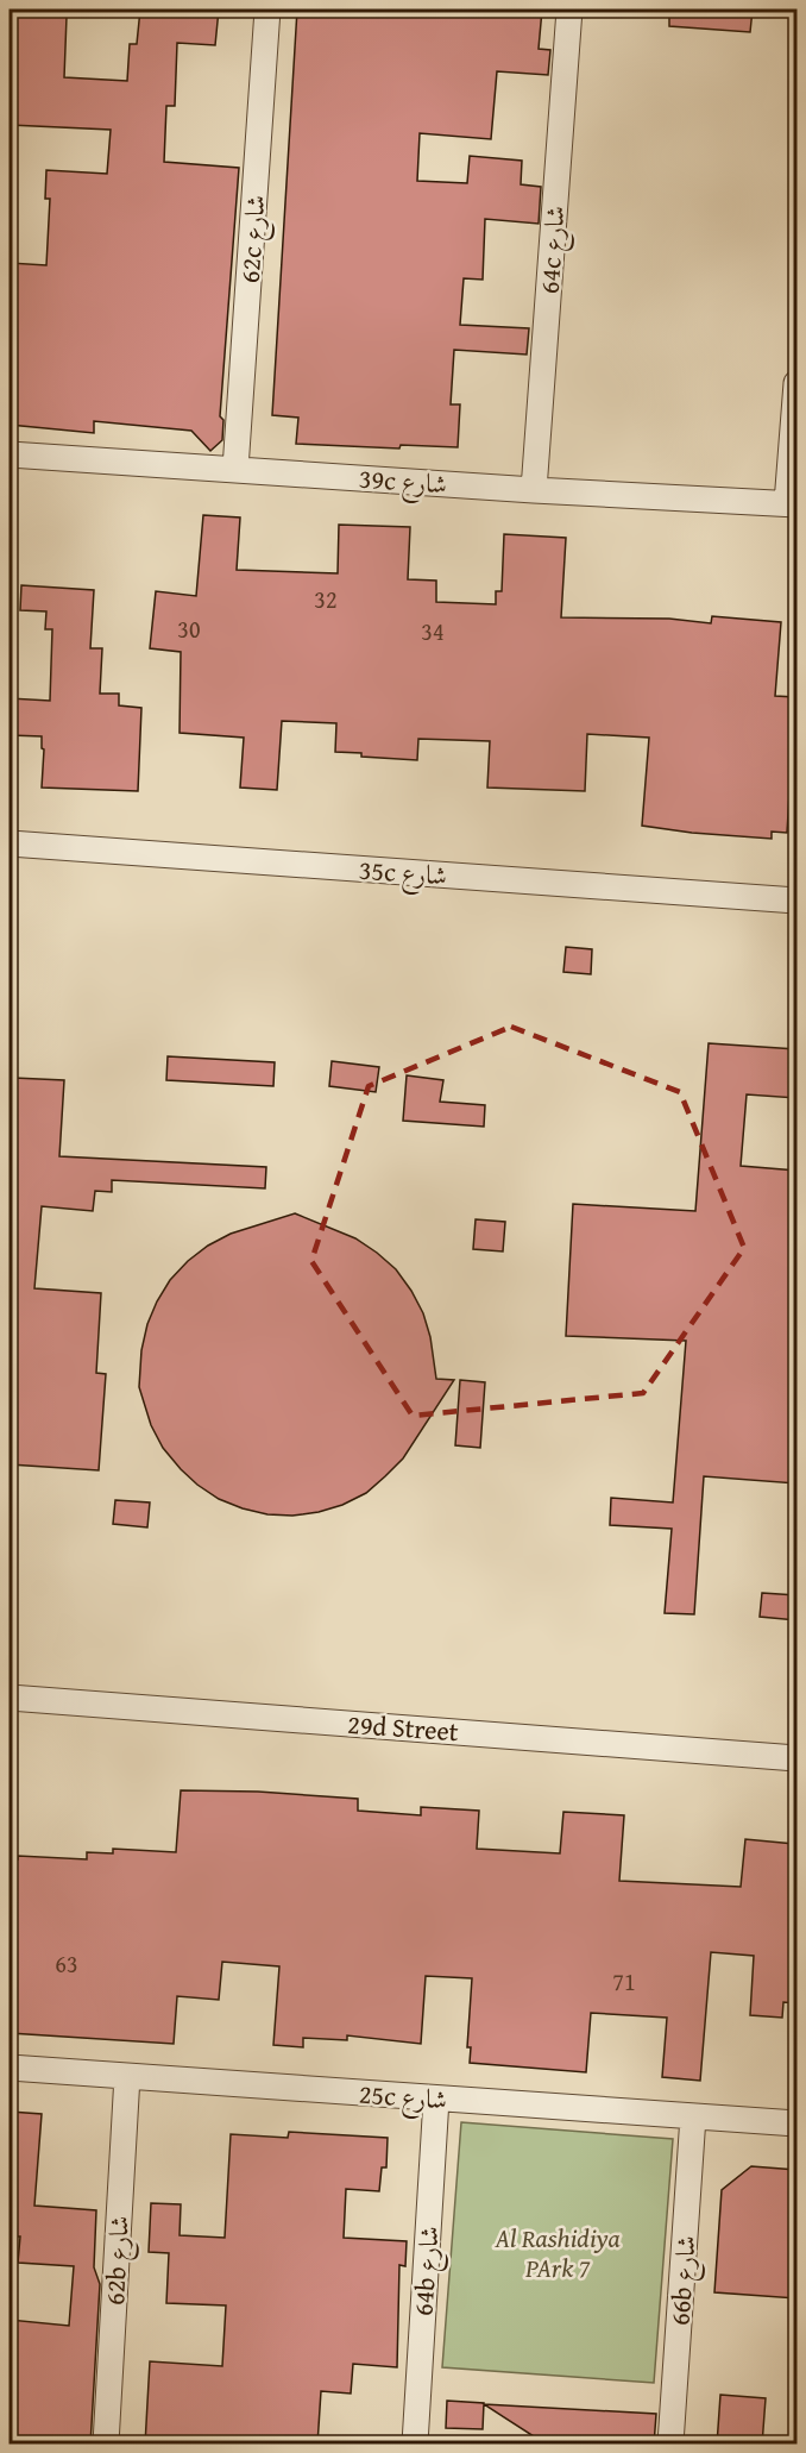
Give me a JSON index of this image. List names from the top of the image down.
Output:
{
  "streets": {
    "street": [
      "62c شارع",
      "64c شارع",
      "39c شارع",
      "35c شارع",
      "29d Street",
      "25c شارع",
      "62b شارع",
      "64b شارع",
      "66b شارع"
    ]
  },
  "crossings": [
    ["62c شارع", "39c شارع"],
    ["64c شارع", "39c شارع"],
    ["25c شارع", "62b شارع"],
    ["25c شارع", "64b شارع"],
    ["25c شارع", "66b شارع"]
  ],
  "parks": ["Al Rashidiya PArk 7"],
  "house_numbers": [
    "32",
    "30",
    "34",
    "63",
    "71"
  ]
}
